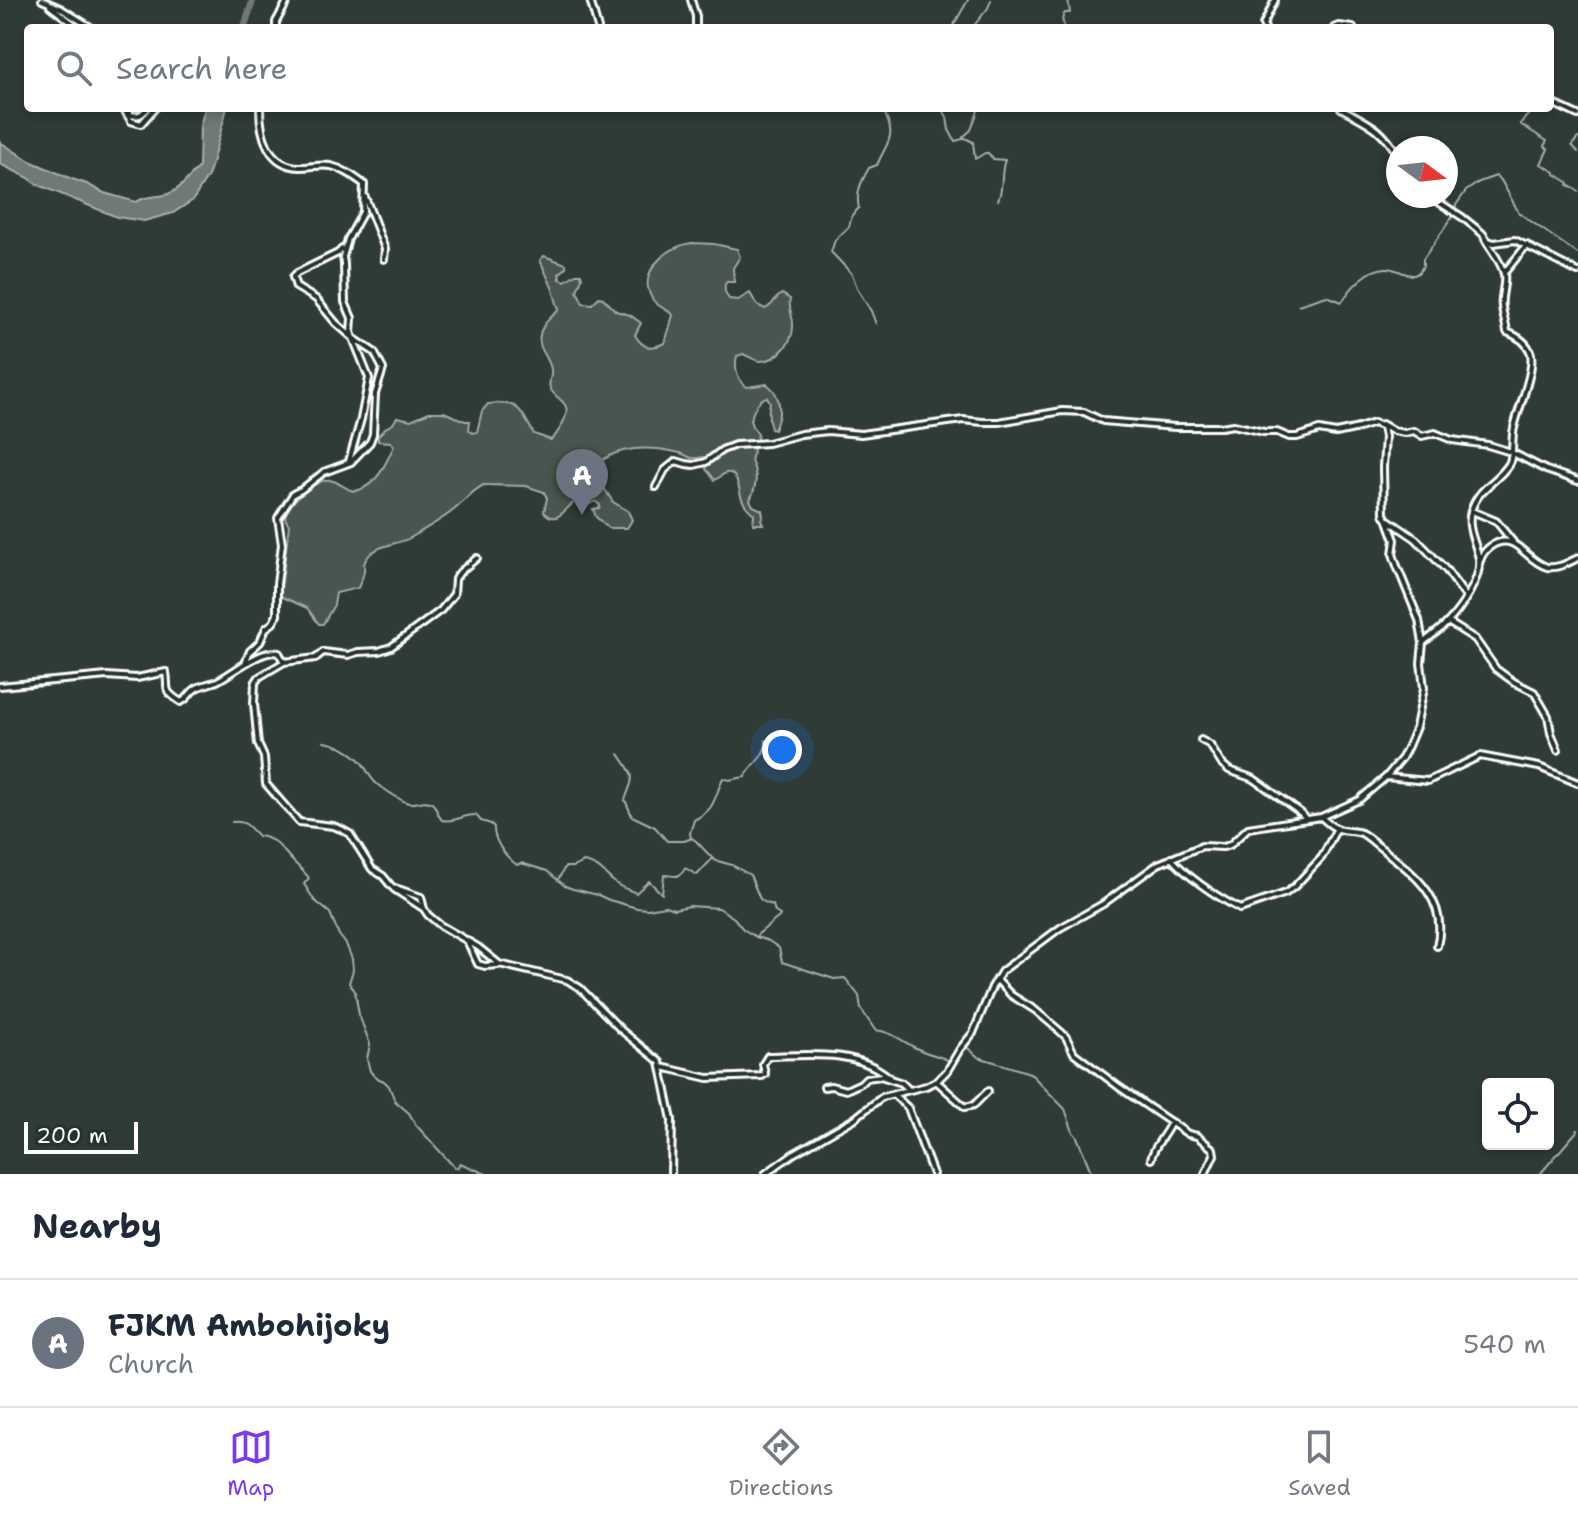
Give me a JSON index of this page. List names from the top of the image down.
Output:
{
  "scale_bar": "200 m",
  "north": "right",
  "page": {
    "search": "Search here",
    "pins": "A",
    "scale": "200 m",
    "heading": "Nearby",
    "list": [
      {
        "mark": "A",
        "name": "FJKM Ambohijoky",
        "note": "Church",
        "value": "540 m"
      }
    ],
    "nav": ["Map", "Directions", "Saved"]
  }
}
